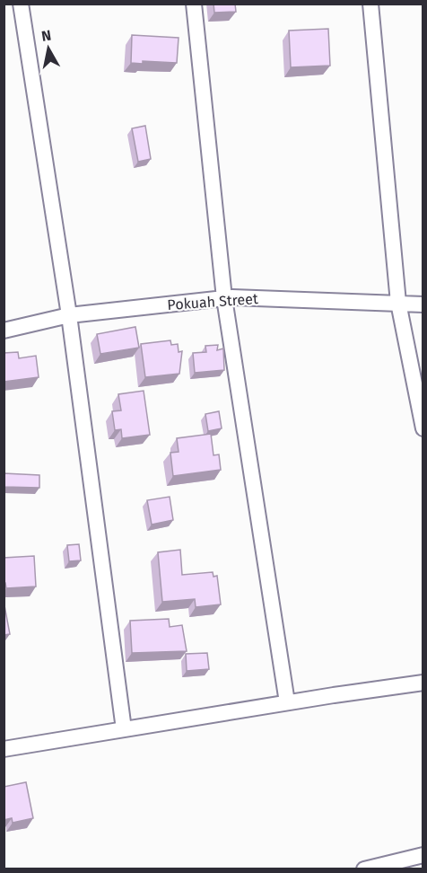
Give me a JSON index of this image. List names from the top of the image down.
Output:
{
  "streets": {
    "street": ["Pokuah Street"]
  },
  "north": "top"
}
